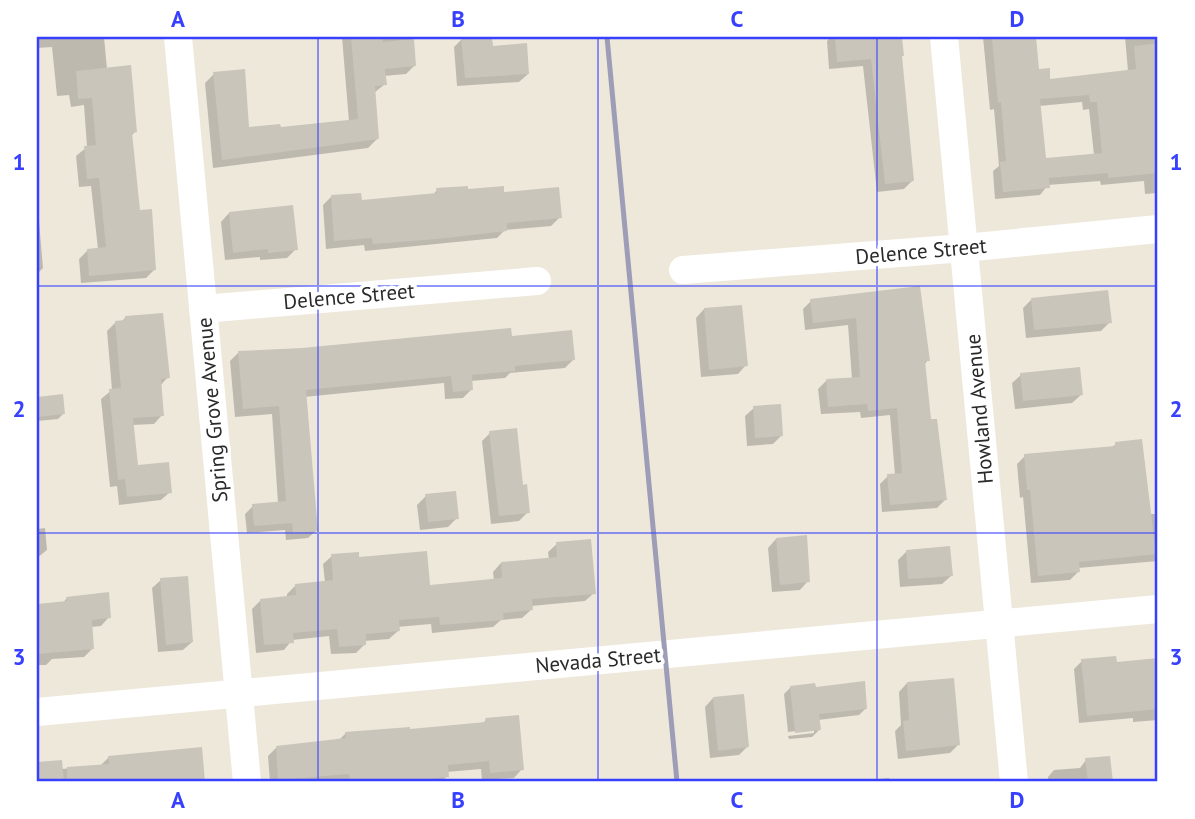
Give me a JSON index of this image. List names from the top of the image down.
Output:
{
  "streets": {
    "street": [
      "Delence Street",
      "Howland Avenue",
      "Spring Grove Avenue",
      "Nevada Street"
    ]
  },
  "crossings": [
    ["Delence Street", "Howland Avenue"],
    ["Delence Street", "Spring Grove Avenue"],
    ["Howland Avenue", "Nevada Street"],
    ["Spring Grove Avenue", "Nevada Street"]
  ],
  "grid": {
    "columns": [
      "A",
      "B",
      "C",
      "D"
    ],
    "rows": ["1", "2", "3"]
  }
}
